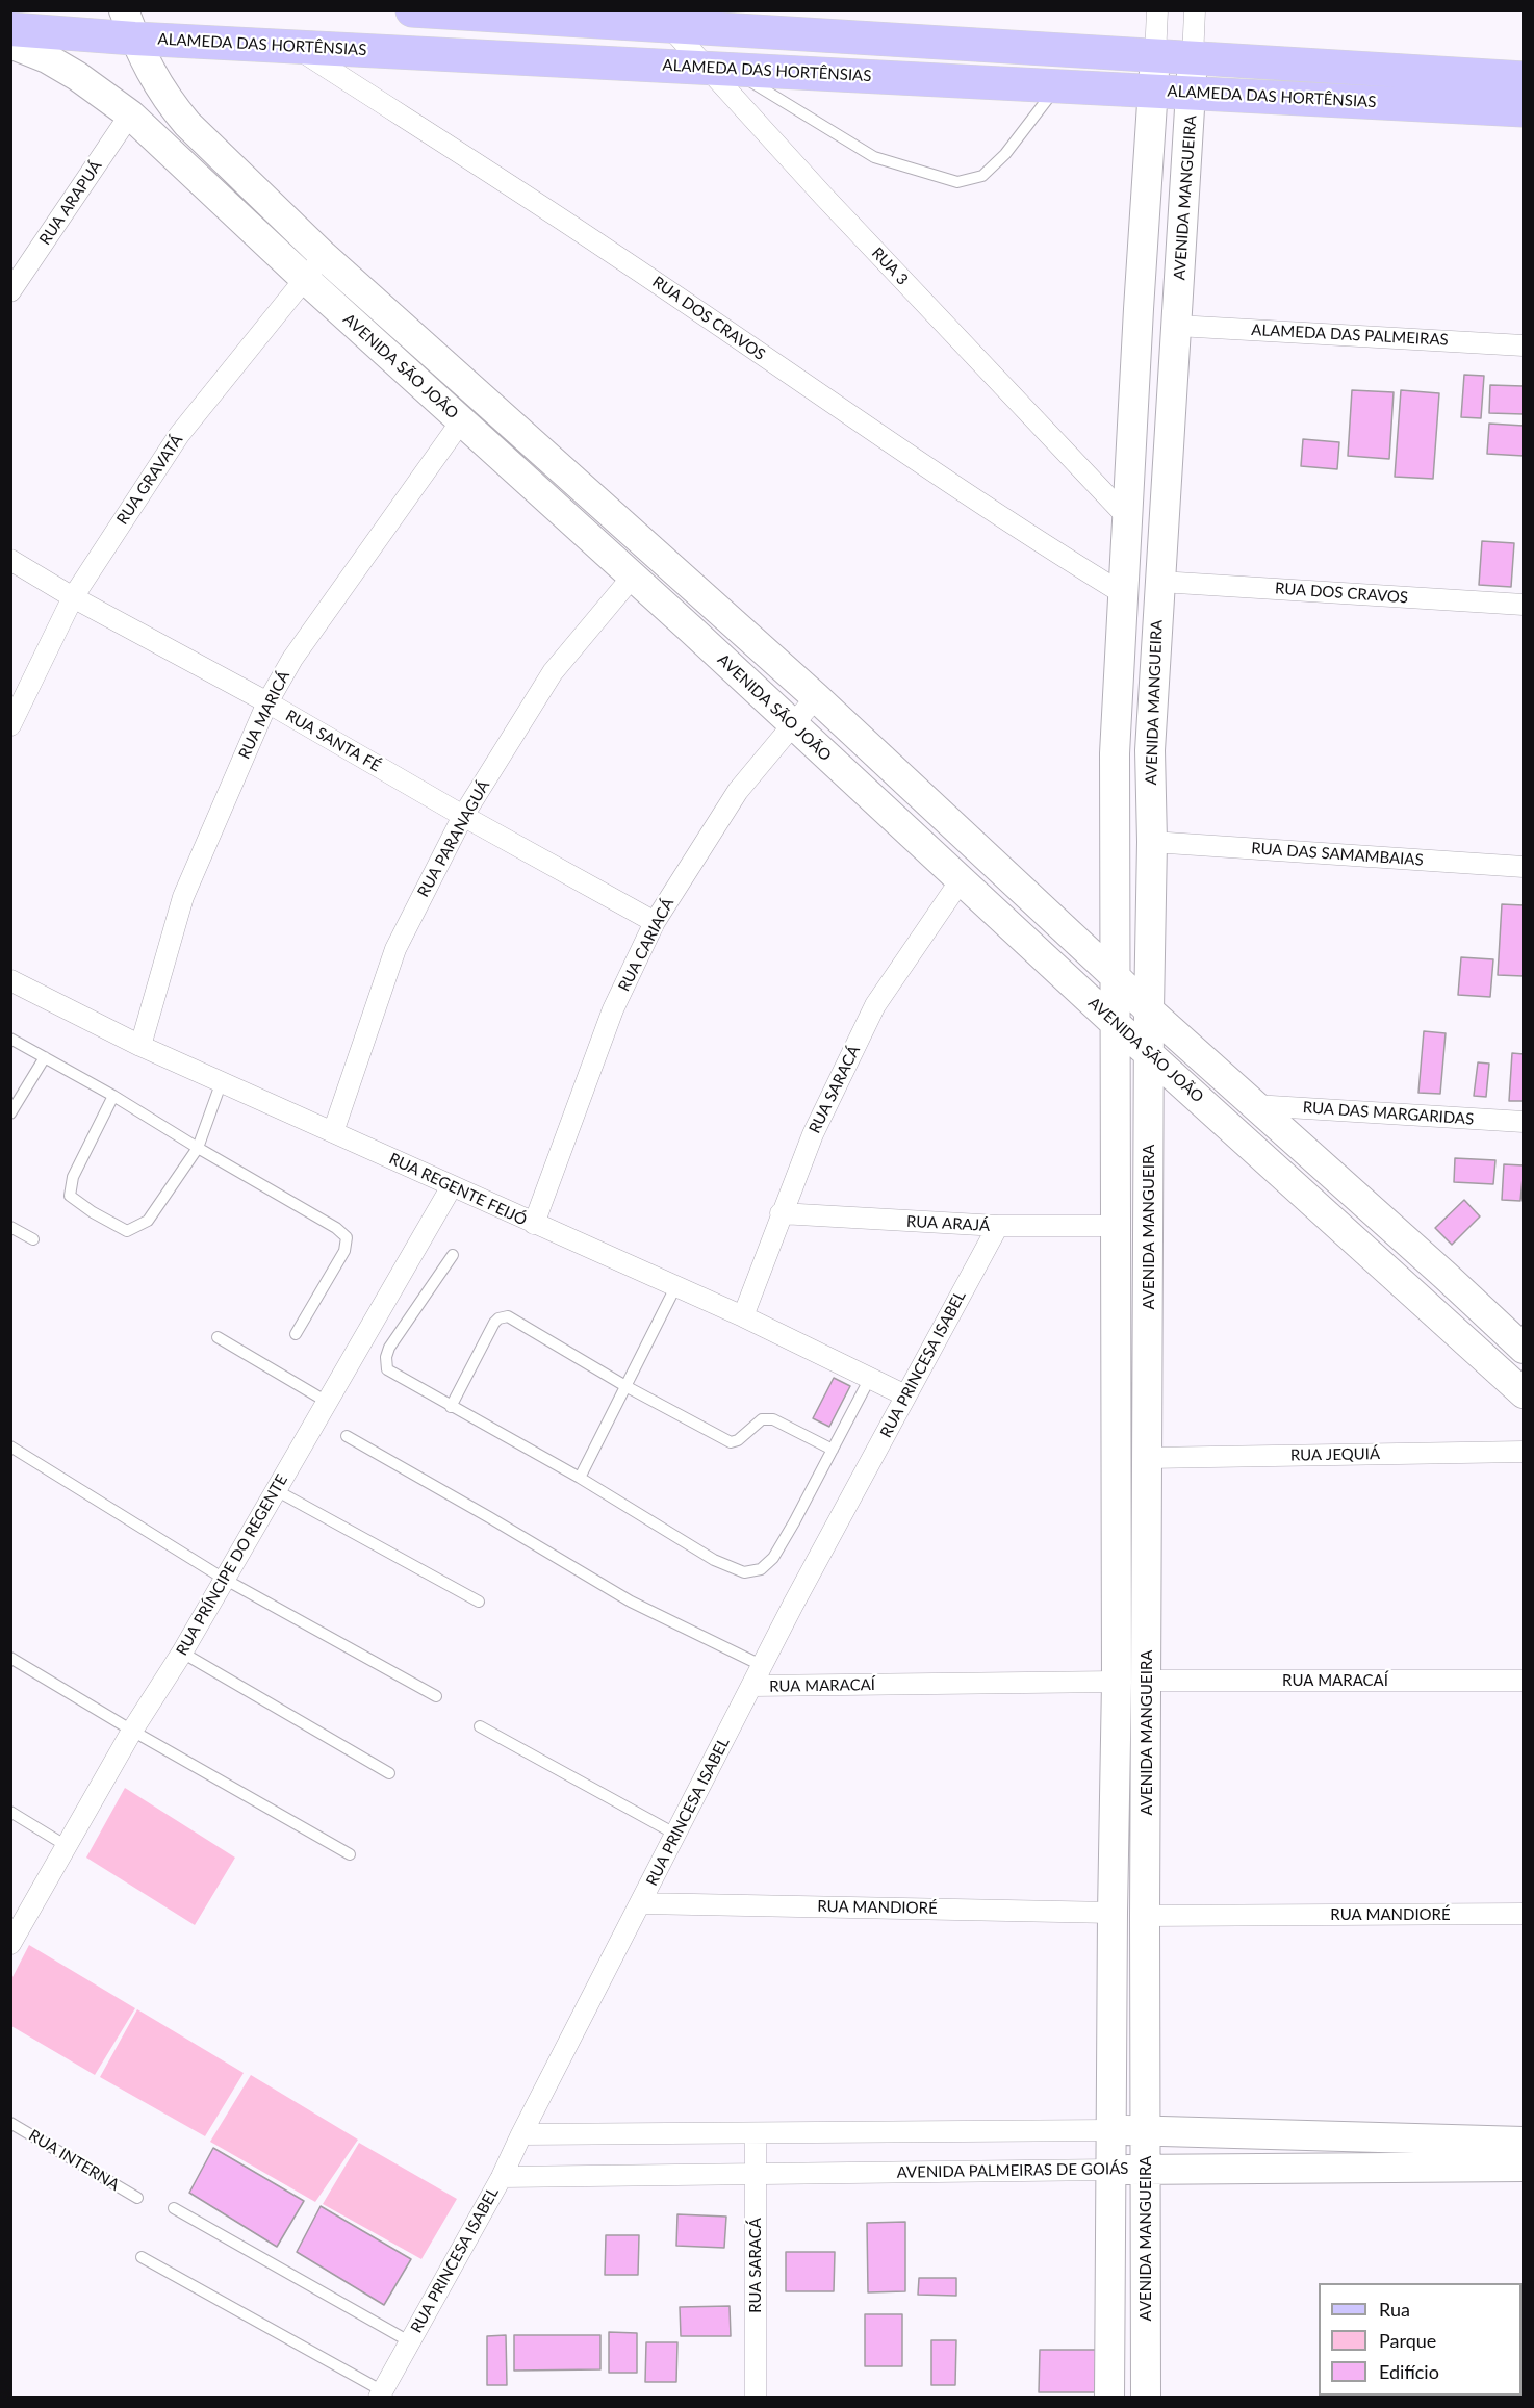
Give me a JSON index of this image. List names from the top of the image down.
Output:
{
  "streets": {
    "main road": ["ALAMEDA DAS HORTÊNSIAS"],
    "street": [
      "AVENIDA MANGUEIRA",
      "RUA ARAPUÁ",
      "RUA 3",
      "RUA DOS CRAVOS",
      "ALAMEDA DAS PALMEIRAS",
      "AVENIDA SÃO JOÃO",
      "RUA GRAVATÁ",
      "RUA MARICÁ",
      "RUA SANTA FÉ",
      "RUA PARANAGUÁ",
      "RUA DAS SAMAMBAIAS",
      "RUA CARIACÁ",
      "RUA SARACÁ",
      "RUA DAS MARGARIDAS",
      "RUA REGENTE FEIJÓ",
      "RUA ARAJÁ",
      "RUA PRINCESA ISABEL",
      "RUA JEQUIÁ",
      "RUA PRÍNCIPE DO REGENTE",
      "RUA MARACAÍ",
      "RUA MANDIORÉ",
      "AVENIDA PALMEIRAS DE GOIÁS"
    ],
    "lane": ["RUA INTERNA"]
  },
  "crossings": [
    ["ALAMEDA DAS HORTÊNSIAS", "AVENIDA MANGUEIRA"],
    ["ALAMEDA DAS HORTÊNSIAS", "RUA 3"],
    ["ALAMEDA DAS HORTÊNSIAS", "RUA DOS CRAVOS"],
    ["ALAMEDA DAS HORTÊNSIAS", "AVENIDA SÃO JOÃO"],
    ["AVENIDA MANGUEIRA", "RUA 3"],
    ["AVENIDA MANGUEIRA", "RUA DOS CRAVOS"],
    ["AVENIDA MANGUEIRA", "ALAMEDA DAS PALMEIRAS"],
    ["AVENIDA MANGUEIRA", "AVENIDA SÃO JOÃO"],
    ["AVENIDA MANGUEIRA", "RUA DAS SAMAMBAIAS"],
    ["AVENIDA MANGUEIRA", "RUA ARAJÁ"],
    ["AVENIDA MANGUEIRA", "RUA JEQUIÁ"],
    ["AVENIDA MANGUEIRA", "RUA MARACAÍ"],
    ["AVENIDA MANGUEIRA", "RUA MANDIORÉ"],
    ["AVENIDA MANGUEIRA", "AVENIDA PALMEIRAS DE GOIÁS"],
    ["RUA ARAPUÁ", "AVENIDA SÃO JOÃO"],
    ["AVENIDA SÃO JOÃO", "RUA GRAVATÁ"],
    ["AVENIDA SÃO JOÃO", "RUA MARICÁ"],
    ["AVENIDA SÃO JOÃO", "RUA PARANAGUÁ"],
    ["AVENIDA SÃO JOÃO", "RUA CARIACÁ"],
    ["AVENIDA SÃO JOÃO", "RUA SARACÁ"],
    ["AVENIDA SÃO JOÃO", "RUA DAS MARGARIDAS"],
    ["RUA GRAVATÁ", "RUA SANTA FÉ"],
    ["RUA MARICÁ", "RUA SANTA FÉ"],
    ["RUA MARICÁ", "RUA REGENTE FEIJÓ"],
    ["RUA SANTA FÉ", "RUA PARANAGUÁ"],
    ["RUA SANTA FÉ", "RUA CARIACÁ"],
    ["RUA PARANAGUÁ", "RUA REGENTE FEIJÓ"],
    ["RUA CARIACÁ", "RUA REGENTE FEIJÓ"],
    ["RUA SARACÁ", "RUA REGENTE FEIJÓ"],
    ["RUA SARACÁ", "RUA ARAJÁ"],
    ["RUA SARACÁ", "AVENIDA PALMEIRAS DE GOIÁS"],
    ["RUA REGENTE FEIJÓ", "RUA PRINCESA ISABEL"],
    ["RUA REGENTE FEIJÓ", "RUA PRÍNCIPE DO REGENTE"],
    ["RUA ARAJÁ", "RUA PRINCESA ISABEL"],
    ["RUA PRINCESA ISABEL", "RUA MARACAÍ"],
    ["RUA PRINCESA ISABEL", "RUA MANDIORÉ"],
    ["RUA PRINCESA ISABEL", "AVENIDA PALMEIRAS DE GOIÁS"]
  ],
  "legend": ["Rua", "Parque", "Edifício"]
}
